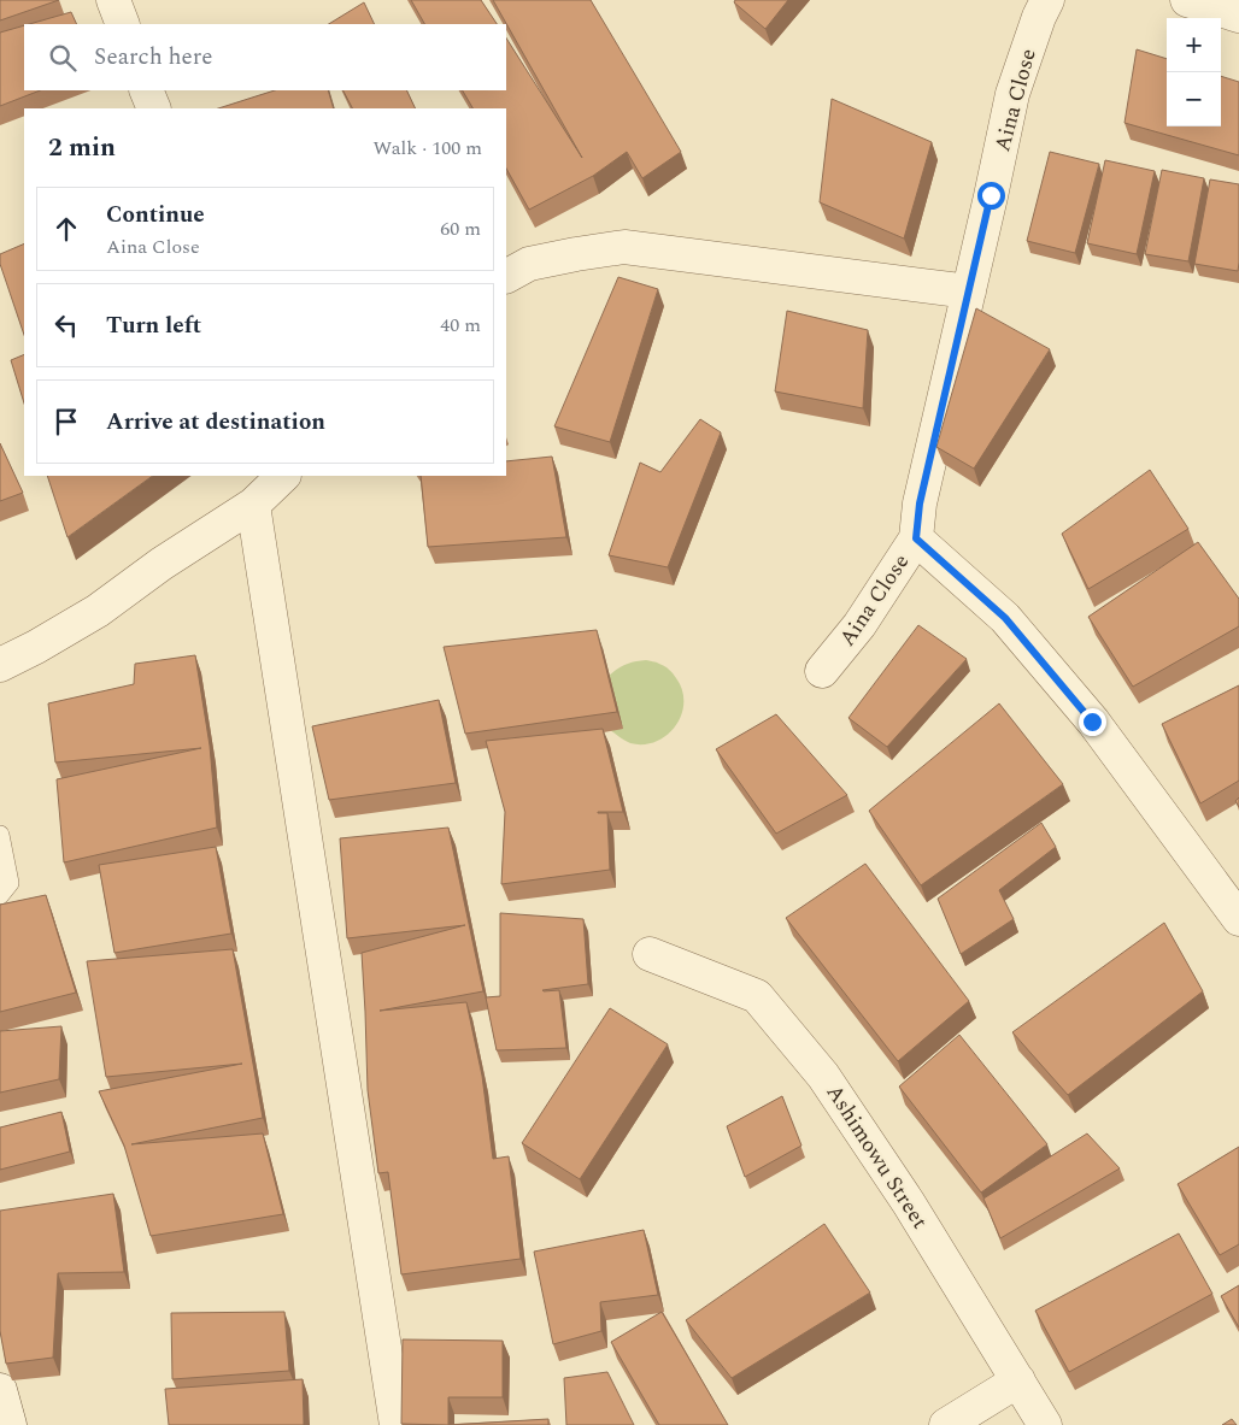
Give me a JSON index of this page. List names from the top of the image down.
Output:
{
  "streets": {
    "street": ["Aina Close", "Ashimowu Street"]
  },
  "page": {
    "map_buttons": ["+", "−"],
    "search": "Search here",
    "heading": ["2 min", "Walk · 100 m"],
    "list": [
      ["Continue", "Aina Close", "60 m"],
      ["Turn left", "40 m"],
      "Arrive at destination"
    ]
  }
}
